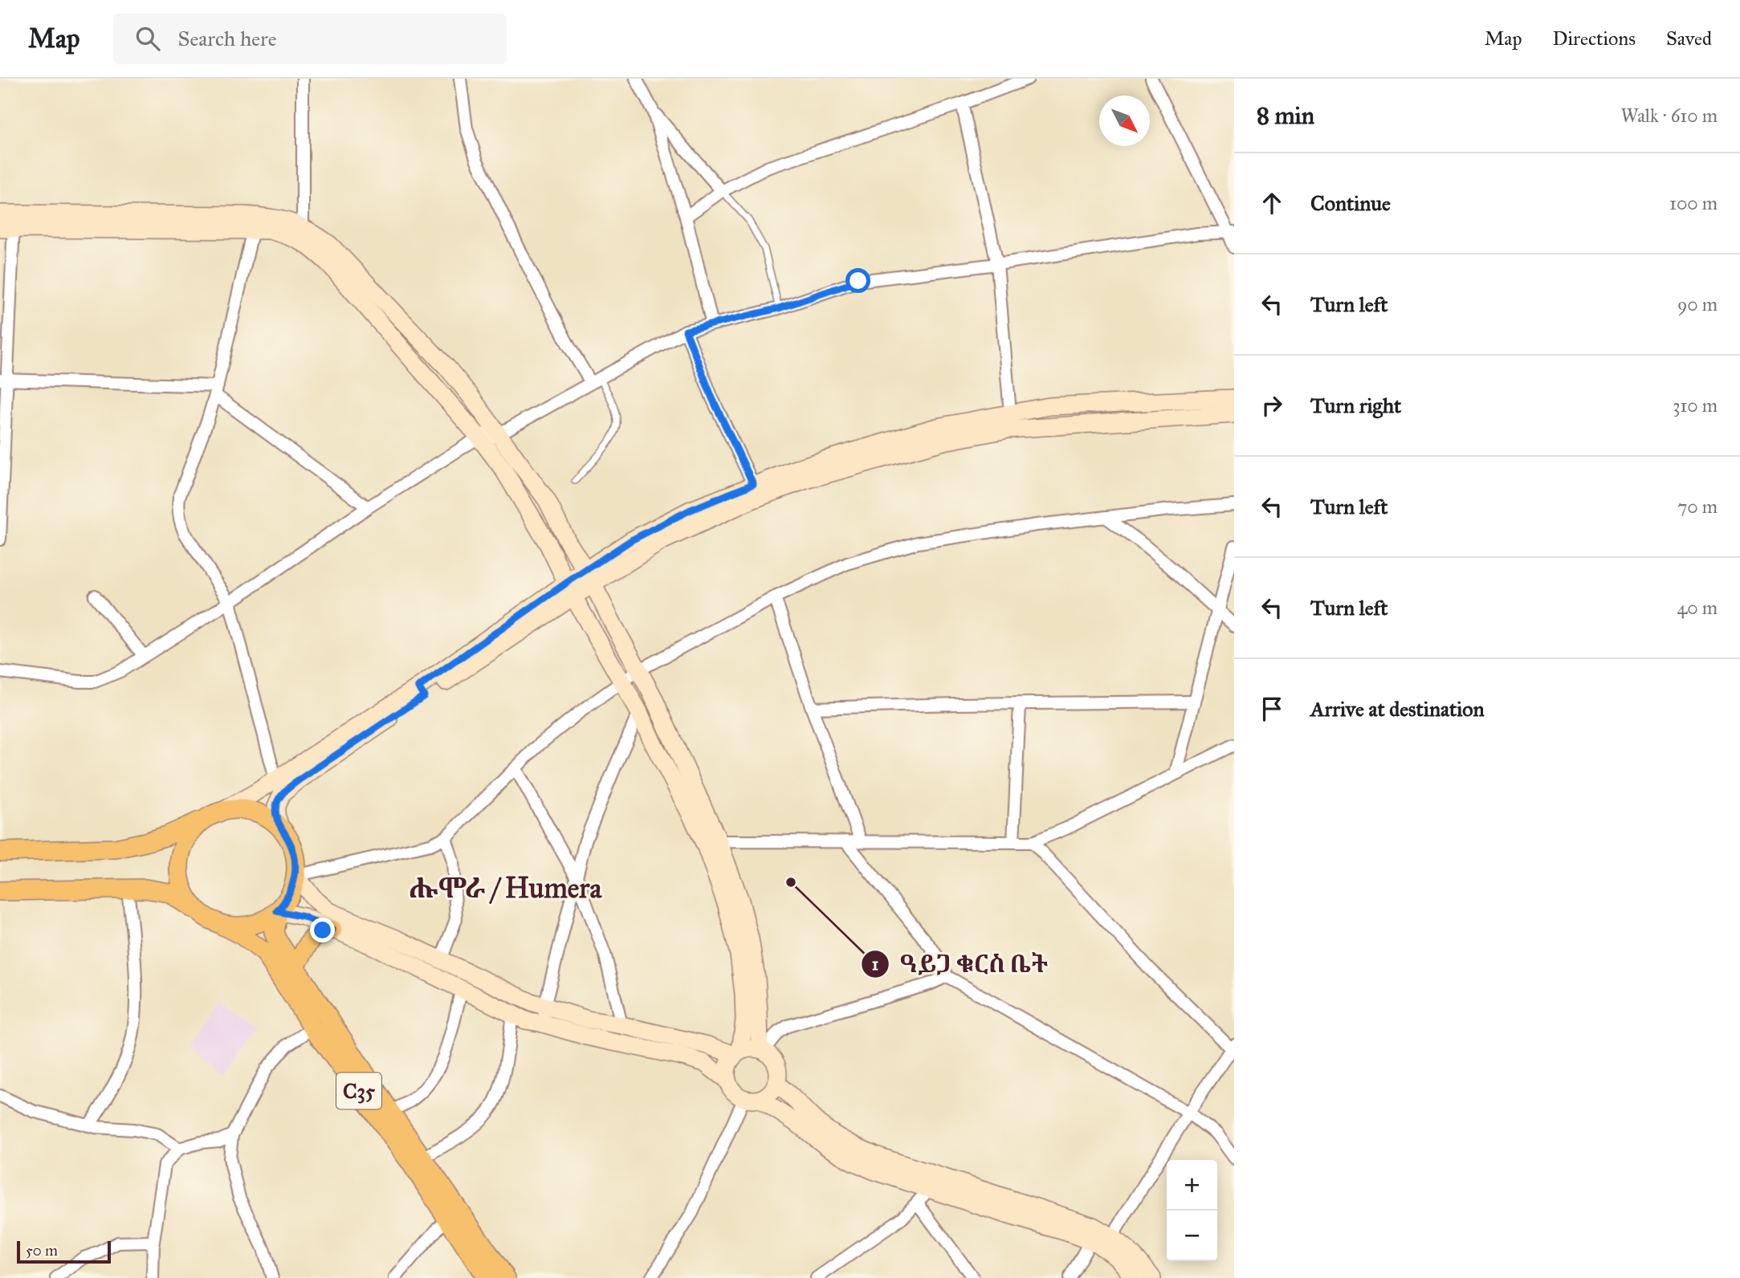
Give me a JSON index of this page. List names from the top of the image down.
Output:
{
  "streets": {
    "main road": ["C35"]
  },
  "districts": ["ሑሞራ / Humera"],
  "places": ["ዓይጋ ቁርስ ቤት"],
  "scale_bar": "50 m",
  "north": "bottom right",
  "page": {
    "header": "Map",
    "search": "Search here",
    "nav": ["Map", "Directions", "Saved"],
    "heading": ["8 min", "Walk · 610 m"],
    "list": [
      ["Continue", "100 m"],
      ["Turn left", "90 m"],
      ["Turn right", "310 m"],
      ["Turn left", "70 m"],
      ["Turn left", "40 m"],
      "Arrive at destination"
    ],
    "map_buttons": ["+", "−"],
    "scale": "50 m"
  }
}
